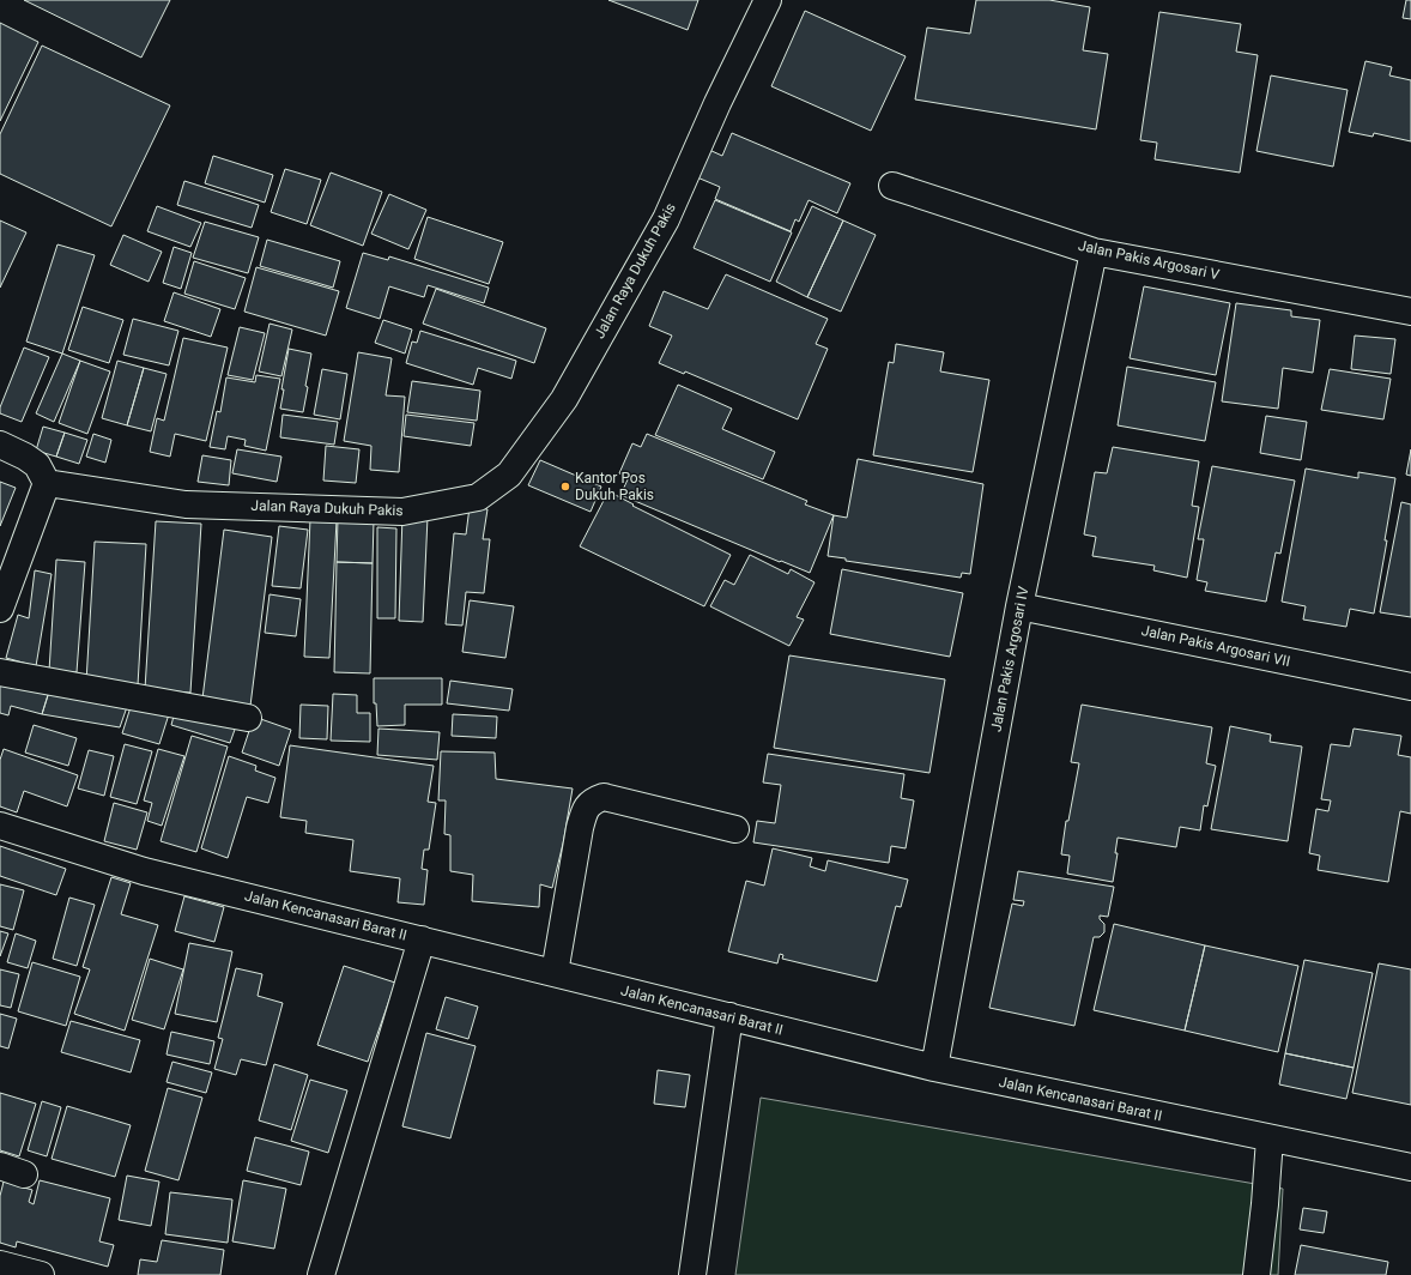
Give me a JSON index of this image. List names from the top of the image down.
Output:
{
  "streets": {
    "street": [
      "Jalan Pakis Argosari V",
      "Jalan Raya Dukuh Pakis",
      "Jalan Pakis Argosari VII",
      "Jalan Pakis Argosari IV",
      "Jalan Kencanasari Barat II"
    ]
  },
  "crossings": [
    ["Jalan Pakis Argosari V", "Jalan Pakis Argosari IV"],
    ["Jalan Pakis Argosari VII", "Jalan Pakis Argosari IV"],
    ["Jalan Pakis Argosari IV", "Jalan Kencanasari Barat II"]
  ],
  "places": ["Kantor Pos Dukuh Pakis"]
}
